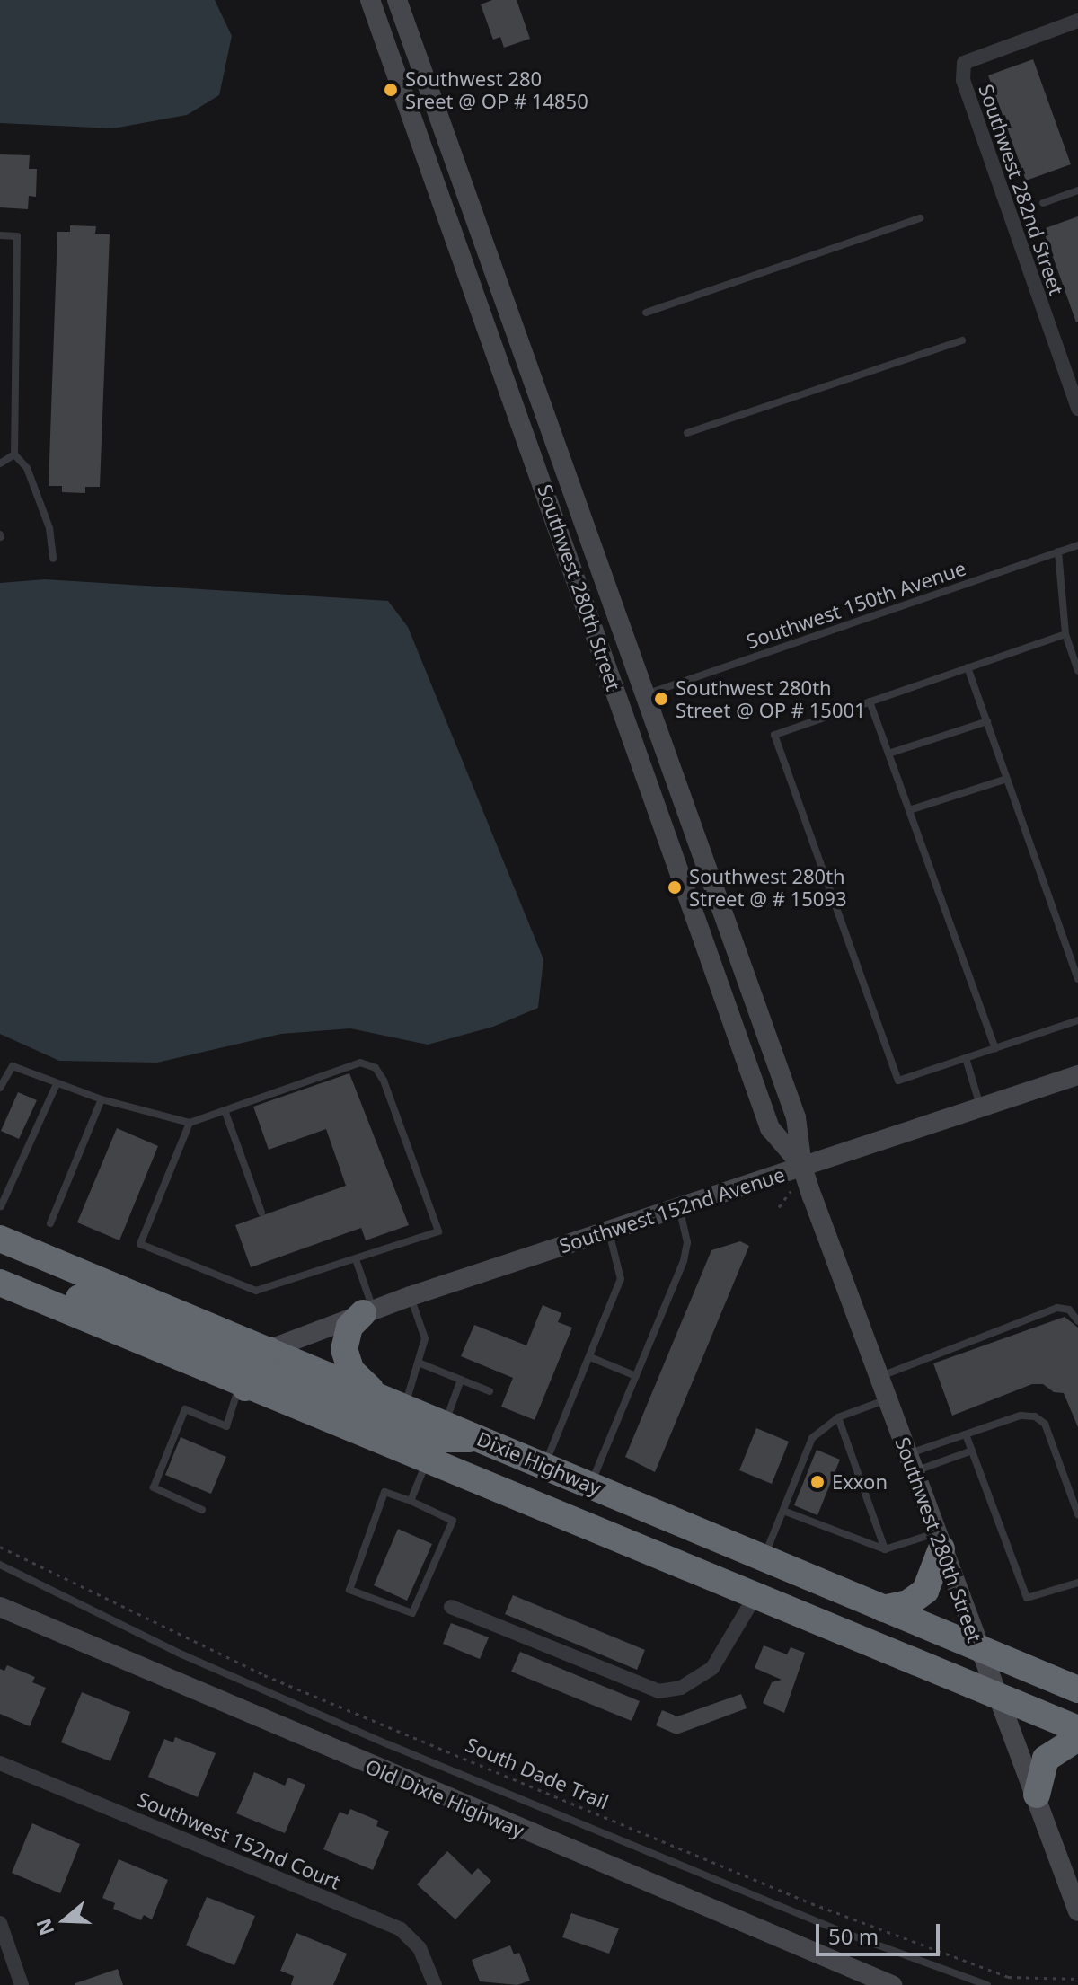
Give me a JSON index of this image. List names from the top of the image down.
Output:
{
  "streets": {
    "highway": ["Dixie Highway"],
    "street": [
      "Southwest 282nd Street",
      "Southwest 280th Street",
      "Southwest 152nd Avenue",
      "Old Dixie Highway",
      "Southwest 152nd Court"
    ],
    "lane": ["Southwest 150th Avenue"],
    "path": ["South Dade Trail"]
  },
  "crossings": [
    ["Southwest 280th Street", "Southwest 150th Avenue"],
    ["Southwest 280th Street", "Southwest 152nd Avenue"],
    ["Southwest 280th Street", "Dixie Highway"],
    ["Southwest 152nd Avenue", "Dixie Highway"]
  ],
  "places": [
    "Southwest 280 Sreet @ OP # 14850",
    "Southwest 280th Street @ OP # 15001",
    "Southwest 280th Street @ # 15093",
    "Exxon"
  ],
  "scale_bar": "50 m",
  "north": "left"
}
